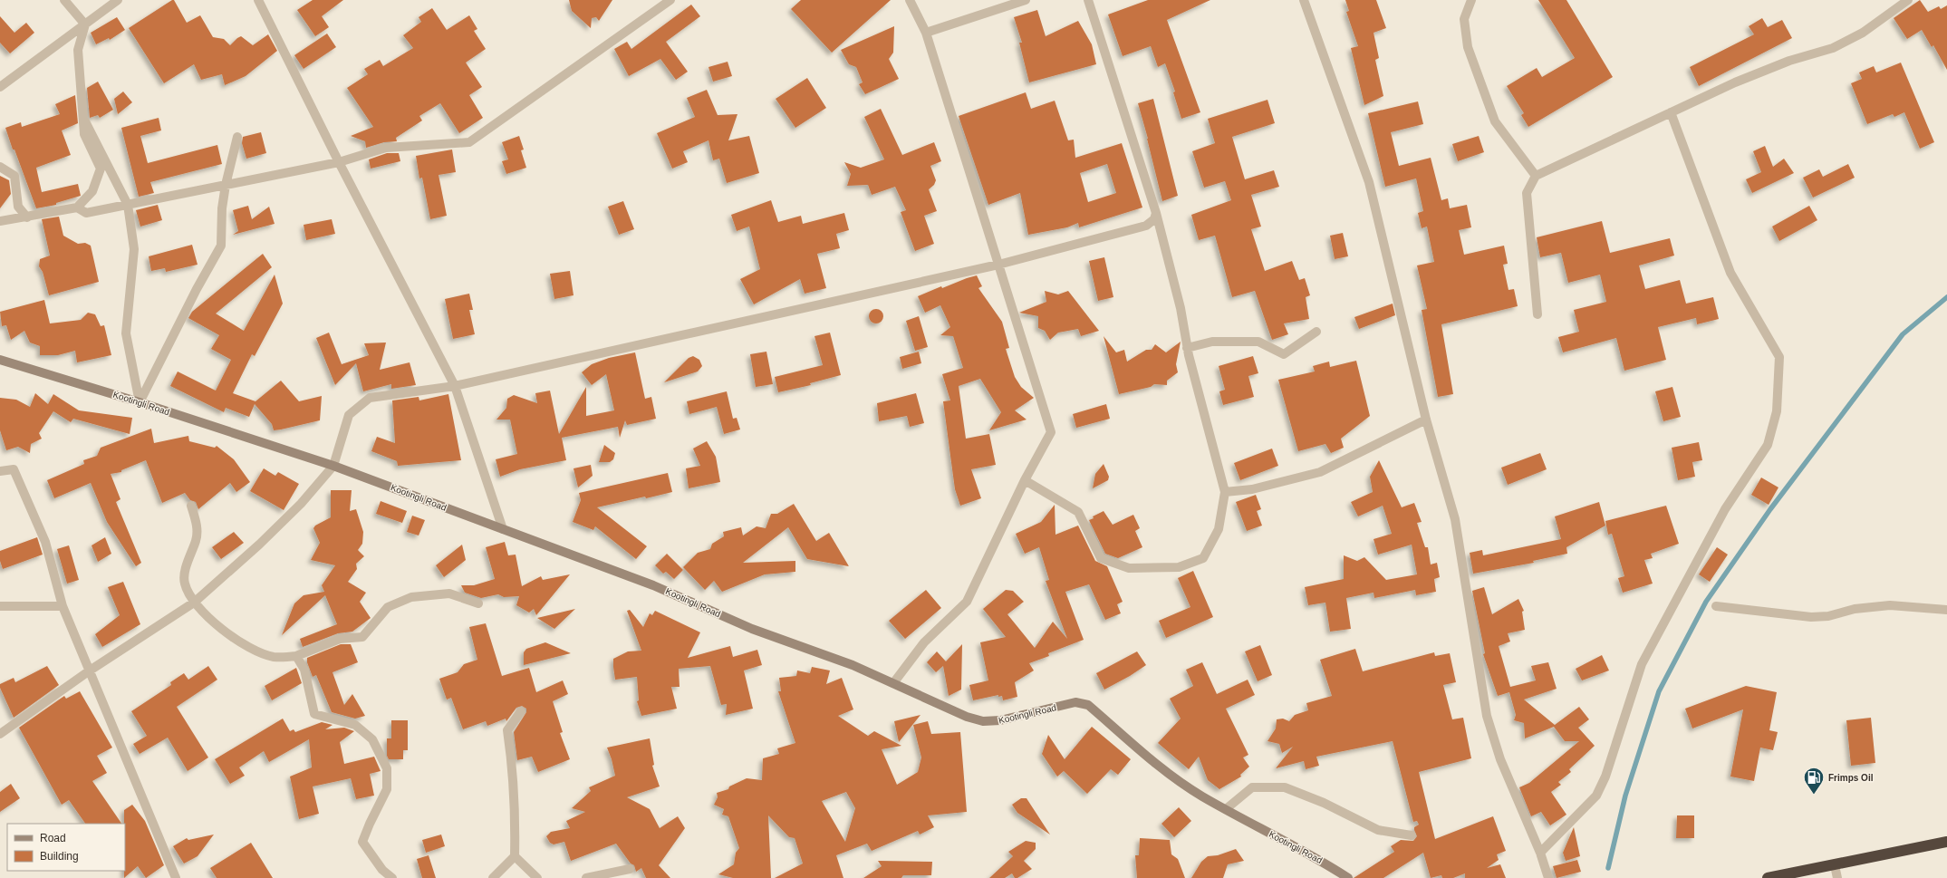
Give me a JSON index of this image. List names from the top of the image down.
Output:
{
  "streets": {
    "street": ["Kootingli Road"]
  },
  "places": {
    "fuel station": ["Frimps Oil"]
  },
  "legend": ["Road", "Building"]
}
